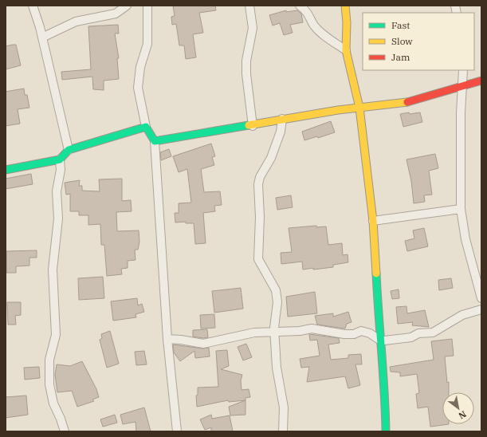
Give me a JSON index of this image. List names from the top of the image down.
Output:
{
  "legend": ["Fast", "Slow", "Jam"],
  "north": "bottom right"
}
